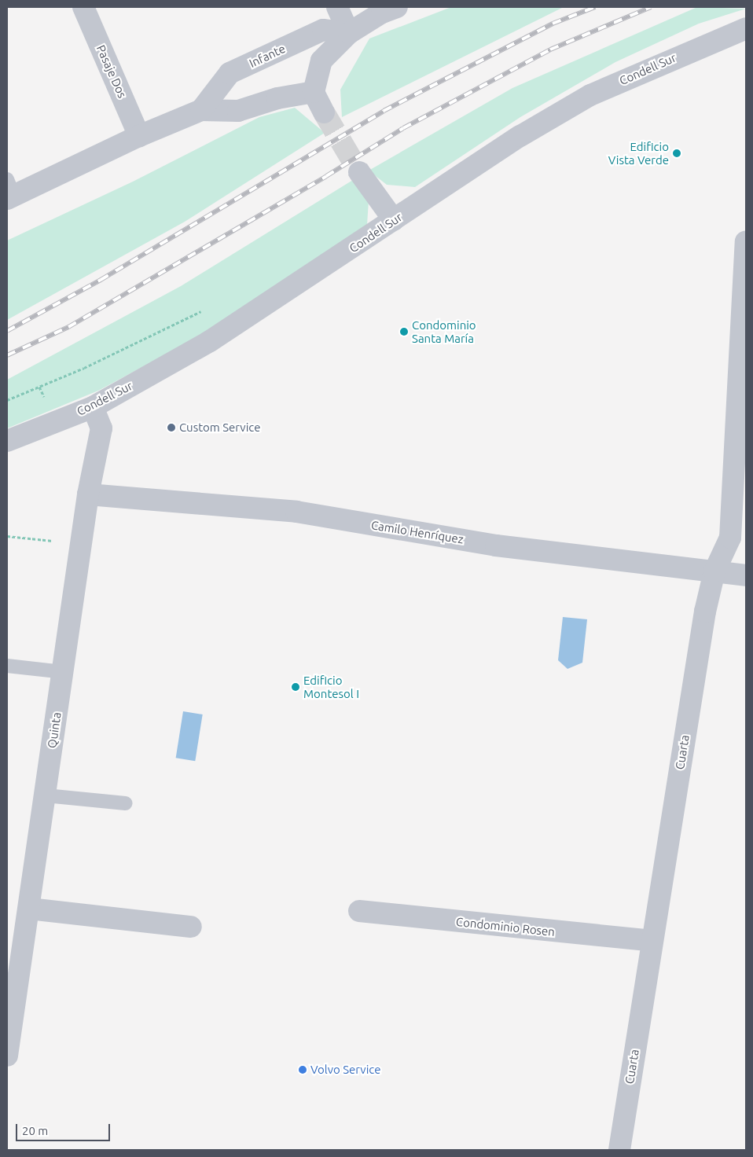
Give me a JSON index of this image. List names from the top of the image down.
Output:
{
  "streets": {
    "street": [
      "Infante",
      "Condell Sur",
      "Pasaje Dos",
      "Camilo Henríquez",
      "Quinta",
      "Cuarta",
      "Condominio Rosen"
    ]
  },
  "crossings": [
    ["Infante", "Pasaje Dos"],
    ["Condell Sur", "Quinta"],
    ["Camilo Henríquez", "Quinta"],
    ["Camilo Henríquez", "Cuarta"],
    ["Cuarta", "Condominio Rosen"]
  ],
  "places": [
    "Edificio Vista Verde",
    "Condominio Santa María",
    "Custom Service",
    "Edificio Montesol I",
    "Volvo Service"
  ],
  "scale_bar": "20 m"
}
